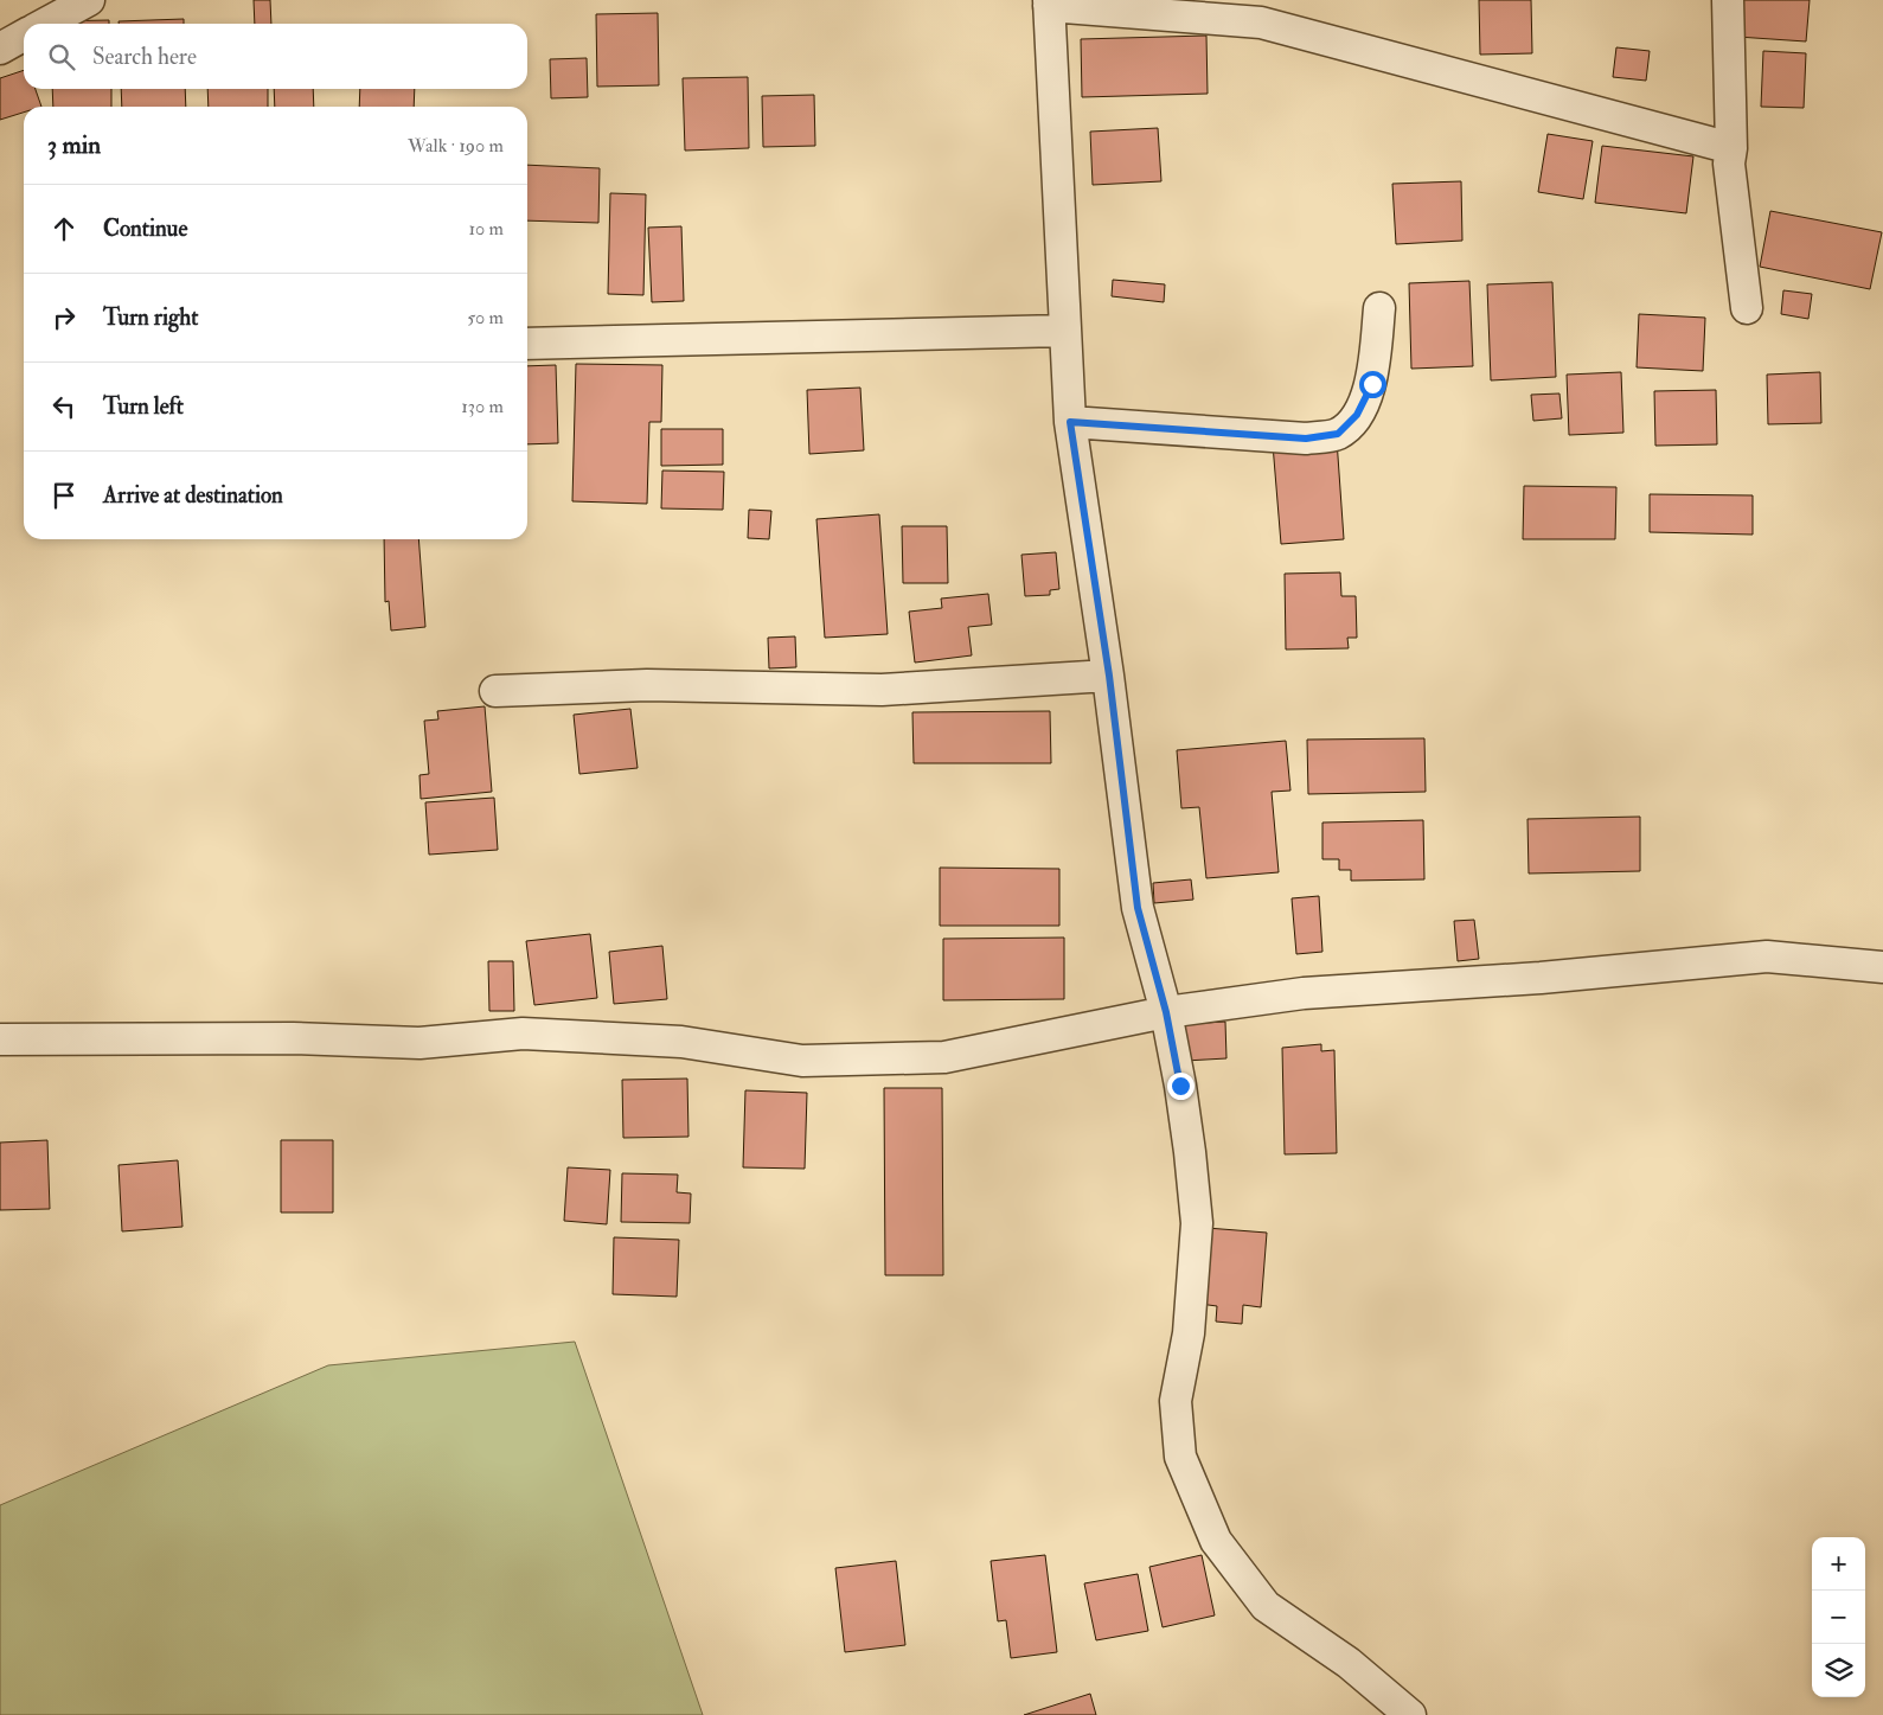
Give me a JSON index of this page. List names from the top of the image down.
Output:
{
  "page": {
    "search": "Search here",
    "heading": ["3 min", "Walk · 190 m"],
    "list": [
      ["Continue", "10 m"],
      ["Turn right", "50 m"],
      ["Turn left", "130 m"],
      "Arrive at destination"
    ],
    "map_buttons": ["+", "−"]
  }
}
